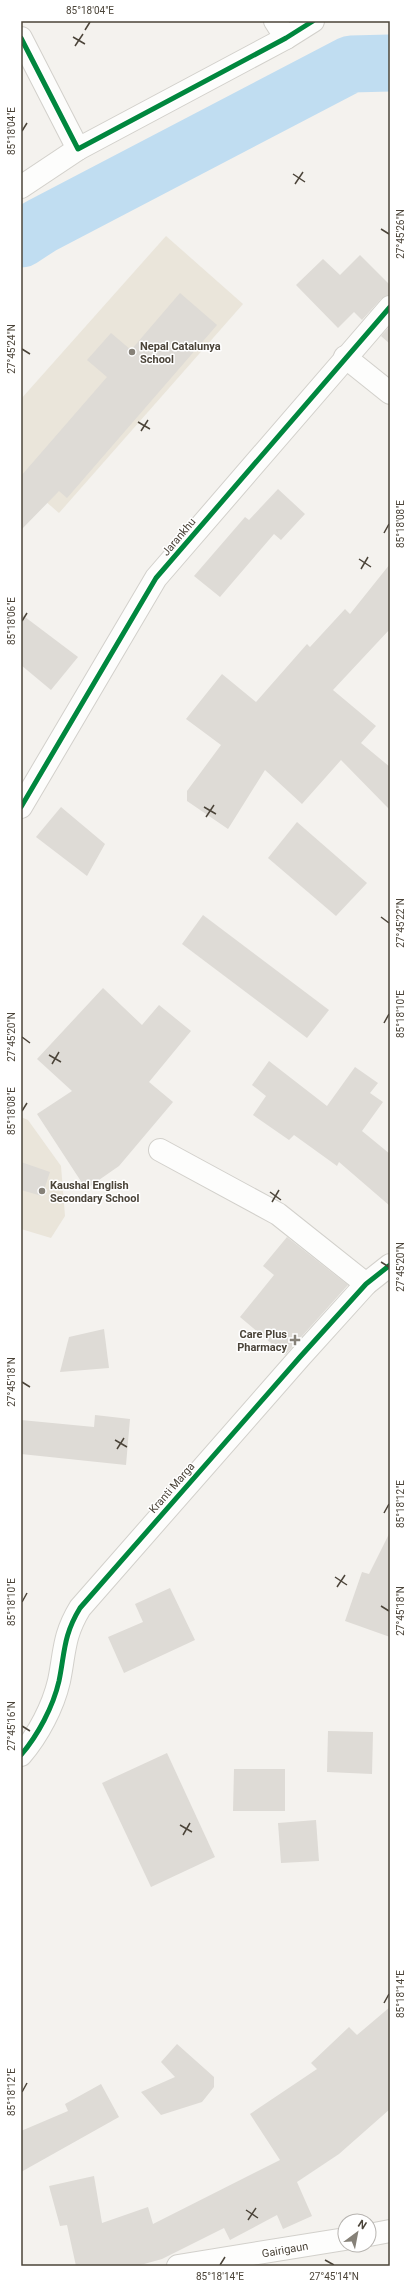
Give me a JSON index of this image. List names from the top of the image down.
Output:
{
  "streets": {
    "street": ["Jarankhu", "Kranti Marga", "Gairigaun"]
  },
  "places": {
    "other": ["Nepal Catalunya School", "Kaushal English Secondary School"],
    "health": ["Care Plus Pharmacy"]
  },
  "north": "top right",
  "coordinates": [
    "85°18'04\"E",
    "27°45'26\"N",
    "27°45'24\"N",
    "85°18'08\"E",
    "85°18'06\"E",
    "27°45'22\"N",
    "85°18'10\"E",
    "27°45'20\"N",
    "27°45'18\"N",
    "85°18'12\"E",
    "27°45'16\"N",
    "85°18'14\"E",
    "27°45'14\"N"
  ]
}
